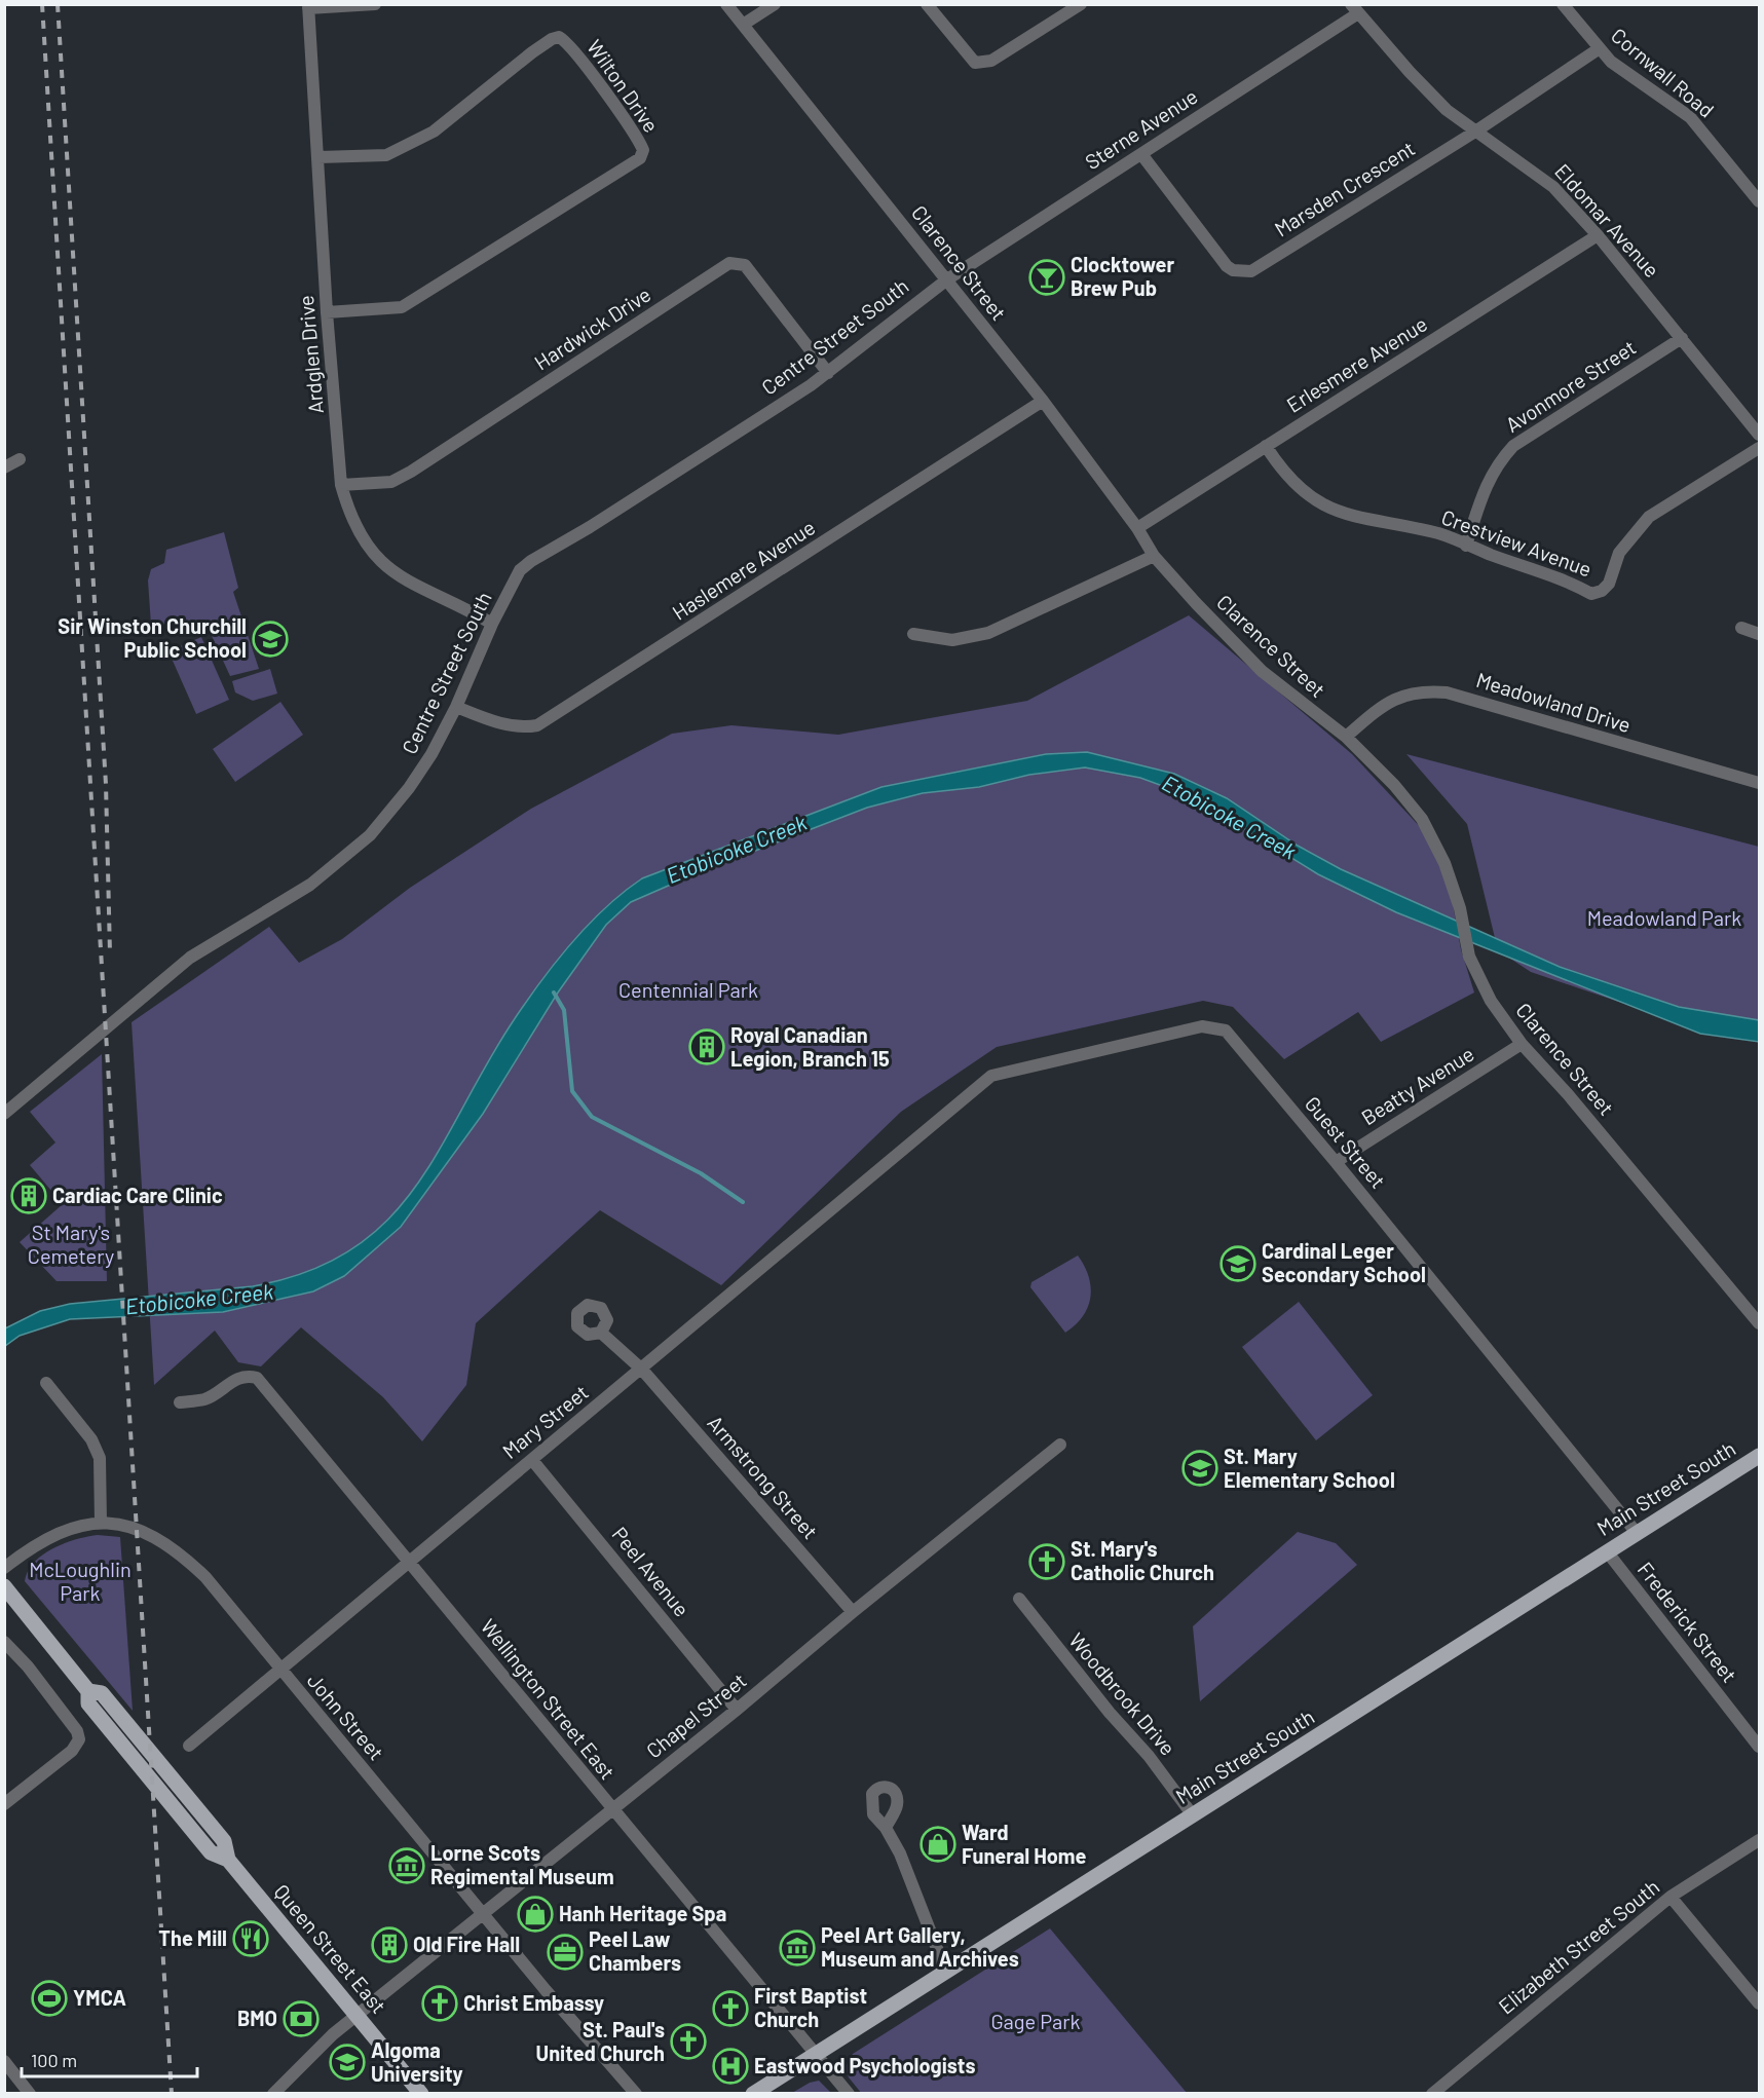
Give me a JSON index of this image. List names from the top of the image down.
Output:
{
  "streets": {
    "main road": ["Main Street South", "Queen Street East"],
    "street": [
      "Cornwall Road",
      "Wilton Drive",
      "Sterne Avenue",
      "Marsden Crescent",
      "Eldomar Avenue",
      "Clarence Street",
      "Hardwick Drive",
      "Centre Street South",
      "Ardglen Drive",
      "Erlesmere Avenue",
      "Avonmore Street",
      "Crestview Avenue",
      "Haslemere Avenue",
      "Meadowland Drive",
      "Beatty Avenue",
      "Guest Street",
      "Mary Street",
      "Armstrong Street",
      "Peel Avenue",
      "Frederick Street",
      "Woodbrook Drive",
      "Wellington Street East",
      "Chapel Street",
      "John Street",
      "Elizabeth Street South"
    ]
  },
  "crossings": [
    ["Cornwall Road", "Marsden Crescent"],
    ["Wilton Drive", "Ardglen Drive"],
    ["Sterne Avenue", "Marsden Crescent"],
    ["Sterne Avenue", "Eldomar Avenue"],
    ["Sterne Avenue", "Clarence Street"],
    ["Sterne Avenue", "Centre Street South"],
    ["Marsden Crescent", "Eldomar Avenue"],
    ["Eldomar Avenue", "Erlesmere Avenue"],
    ["Eldomar Avenue", "Avonmore Street"],
    ["Clarence Street", "Centre Street South"],
    ["Clarence Street", "Erlesmere Avenue"],
    ["Clarence Street", "Haslemere Avenue"],
    ["Clarence Street", "Meadowland Drive"],
    ["Clarence Street", "Beatty Avenue"],
    ["Hardwick Drive", "Centre Street South"],
    ["Hardwick Drive", "Ardglen Drive"],
    ["Centre Street South", "Ardglen Drive"],
    ["Centre Street South", "Haslemere Avenue"],
    ["Erlesmere Avenue", "Crestview Avenue"],
    ["Avonmore Street", "Crestview Avenue"],
    ["Beatty Avenue", "Guest Street"],
    ["Guest Street", "Mary Street"],
    ["Guest Street", "Main Street South"],
    ["Mary Street", "Armstrong Street"],
    ["Mary Street", "Peel Avenue"],
    ["Mary Street", "Wellington Street East"],
    ["Mary Street", "John Street"],
    ["Armstrong Street", "Chapel Street"],
    ["Main Street South", "Frederick Street"],
    ["Main Street South", "Woodbrook Drive"],
    ["Main Street South", "Wellington Street East"],
    ["Peel Avenue", "Chapel Street"],
    ["Wellington Street East", "Chapel Street"],
    ["Chapel Street", "John Street"],
    ["Chapel Street", "Queen Street East"]
  ],
  "water": ["Etobicoke Creek"],
  "parks": [
    "Meadowland Park",
    "Centennial Park",
    "St Mary's Cemetery",
    "McLoughlin Park",
    "Gage Park"
  ],
  "places": {
    "bar": ["Clocktower Brew Pub"],
    "school or university": [
      "Sir Winston Churchill Public School",
      "Cardinal Leger Secondary School",
      "St. Mary Elementary School",
      "Algoma University"
    ],
    "building": ["Royal Canadian Legion, Branch 15", "Cardiac Care Clinic", "Old Fire Hall"],
    "church": [
      "St. Mary's Catholic Church",
      "Christ Embassy",
      "First Baptist Church",
      "St. Paul's United Church"
    ],
    "shop": ["Ward Funeral Home", "Hanh Heritage Spa"],
    "museum": ["Lorne Scots Regimental Museum", "Peel Art Gallery, Museum and Archives"],
    "restaurant": ["The Mill"],
    "office": ["Peel Law Chambers"],
    "sports": ["YMCA"],
    "bank": ["BMO"],
    "hospital": ["Eastwood Psychologists"]
  },
  "scale_bar": "100 m"
}
